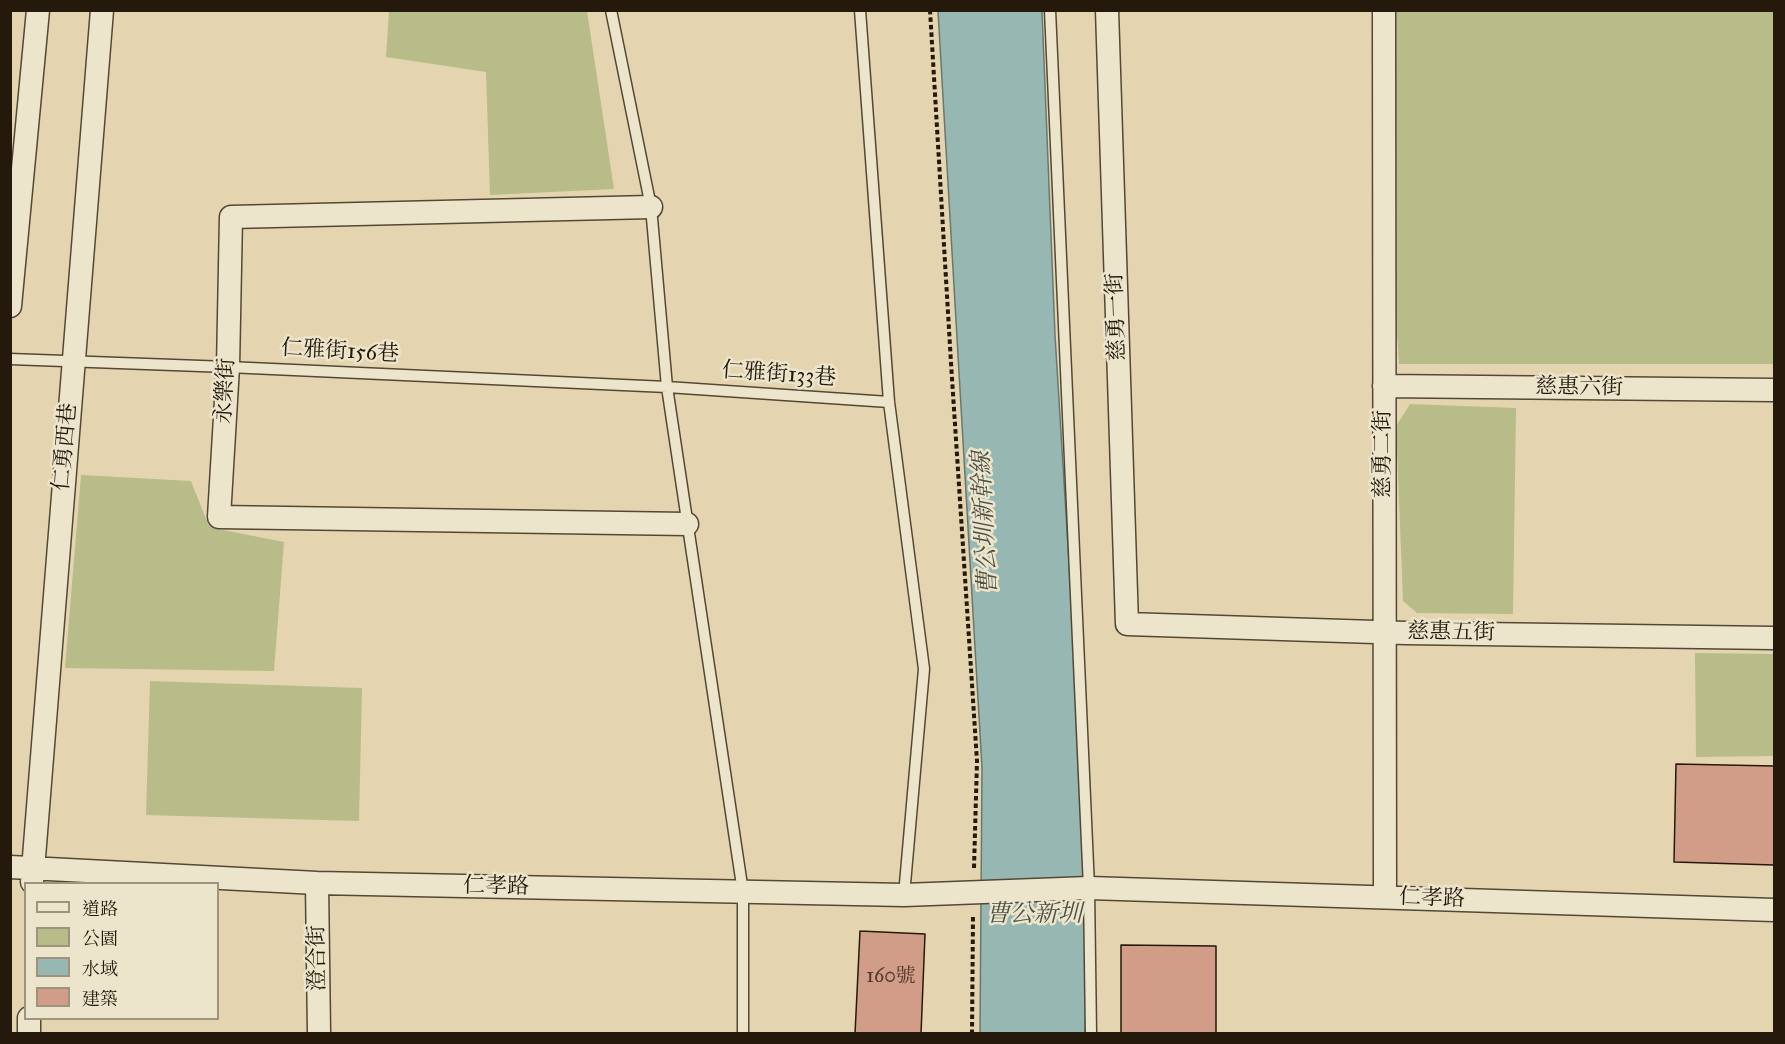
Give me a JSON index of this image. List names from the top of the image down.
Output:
{
  "streets": {
    "street": [
      "慈勇一街",
      "慈惠六街",
      "永樂街",
      "仁勇西巷",
      "慈勇二街",
      "慈惠五街",
      "仁孝路",
      "澄合街"
    ],
    "lane": ["仁雅街156巷", "仁雅街133巷"]
  },
  "crossings": [
    ["慈勇一街", "慈惠五街"],
    ["仁雅街156巷", "仁雅街133巷"],
    ["仁雅街156巷", "永樂街"],
    ["仁雅街156巷", "仁勇西巷"],
    ["慈惠六街", "慈勇二街"],
    ["仁勇西巷", "仁孝路"],
    ["慈勇二街", "慈惠五街"],
    ["慈勇二街", "仁孝路"],
    ["仁孝路", "澄合街"]
  ],
  "water": ["曹公圳新幹線", "曹公新圳"],
  "house_numbers": ["160號"],
  "legend": [
    "道路",
    "公園",
    "水域",
    "建築"
  ]
}
